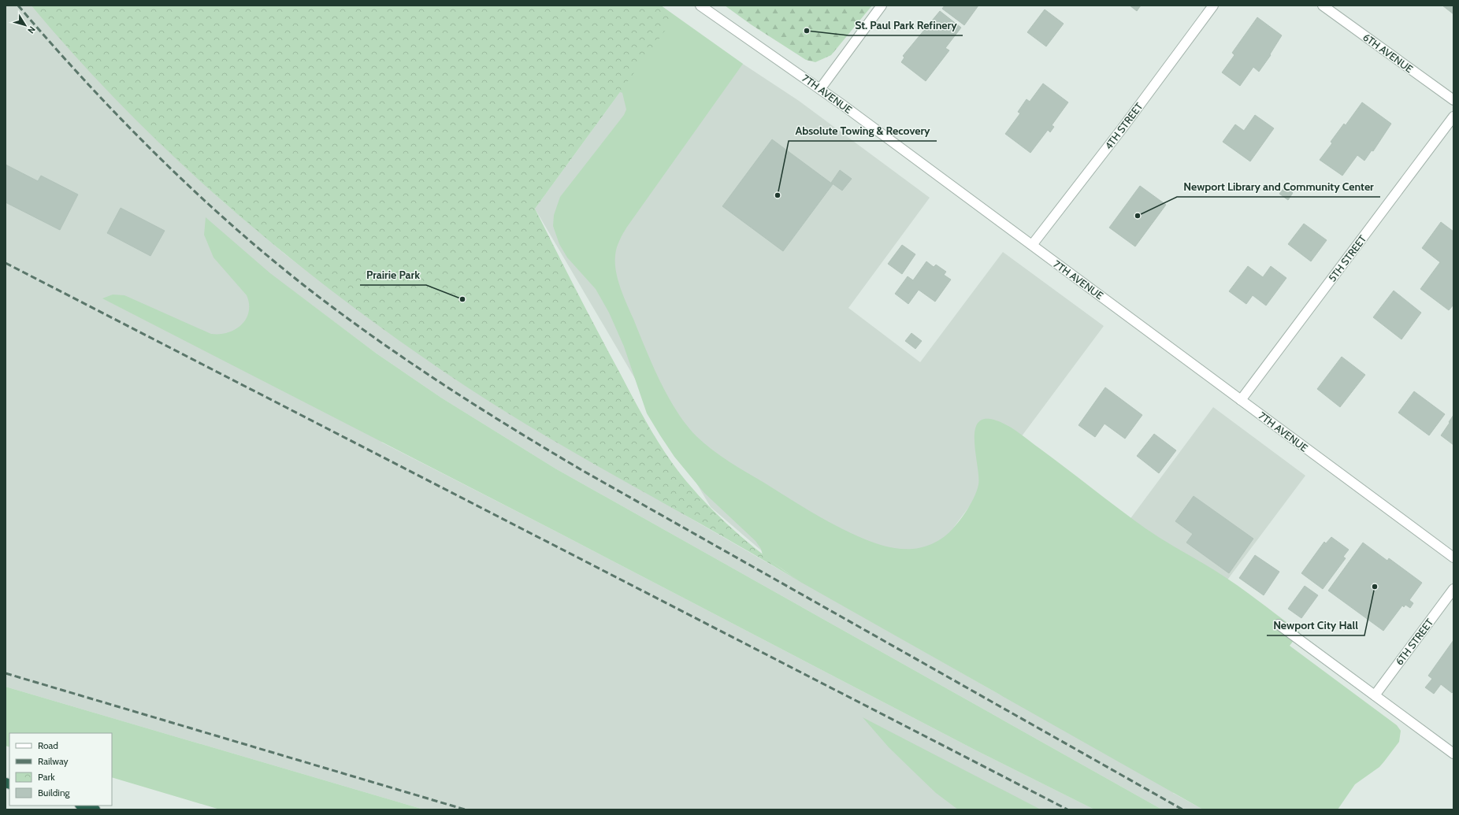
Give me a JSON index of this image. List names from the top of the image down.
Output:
{
  "streets": {
    "street": [
      "6TH AVENUE",
      "7TH AVENUE",
      "4TH STREET",
      "5TH STREET",
      "6TH STREET"
    ]
  },
  "crossings": [
    ["7TH AVENUE", "4TH STREET"],
    ["7TH AVENUE", "5TH STREET"]
  ],
  "places": [
    "St. Paul Park Refinery",
    "Absolute Towing & Recovery",
    "Newport Library and Community Center",
    "Prairie Park",
    "Newport City Hall"
  ],
  "legend": [
    "Road",
    "Railway",
    "Park",
    "Building"
  ],
  "north": "bottom right"
}
